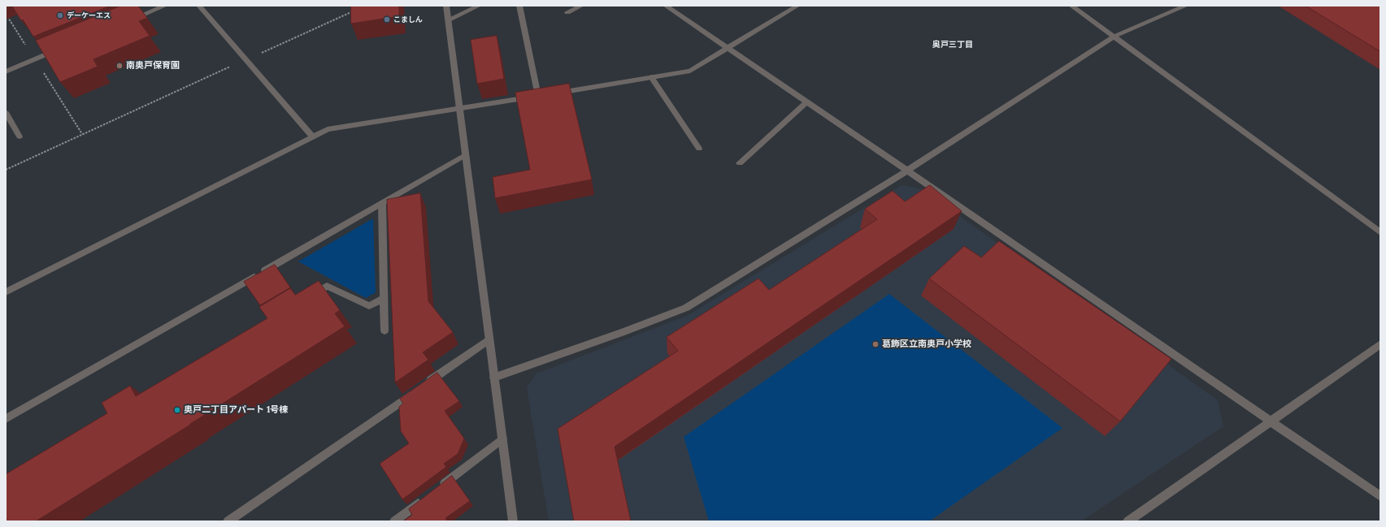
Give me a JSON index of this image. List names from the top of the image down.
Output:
{
  "districts": ["奥戸三丁目"],
  "places": [
    "デーケーエス",
    "こましん",
    "南奥戸保育園",
    "葛飾区立南奥戸小学校",
    "奥戸二丁目アパート 1号棟"
  ]
}
